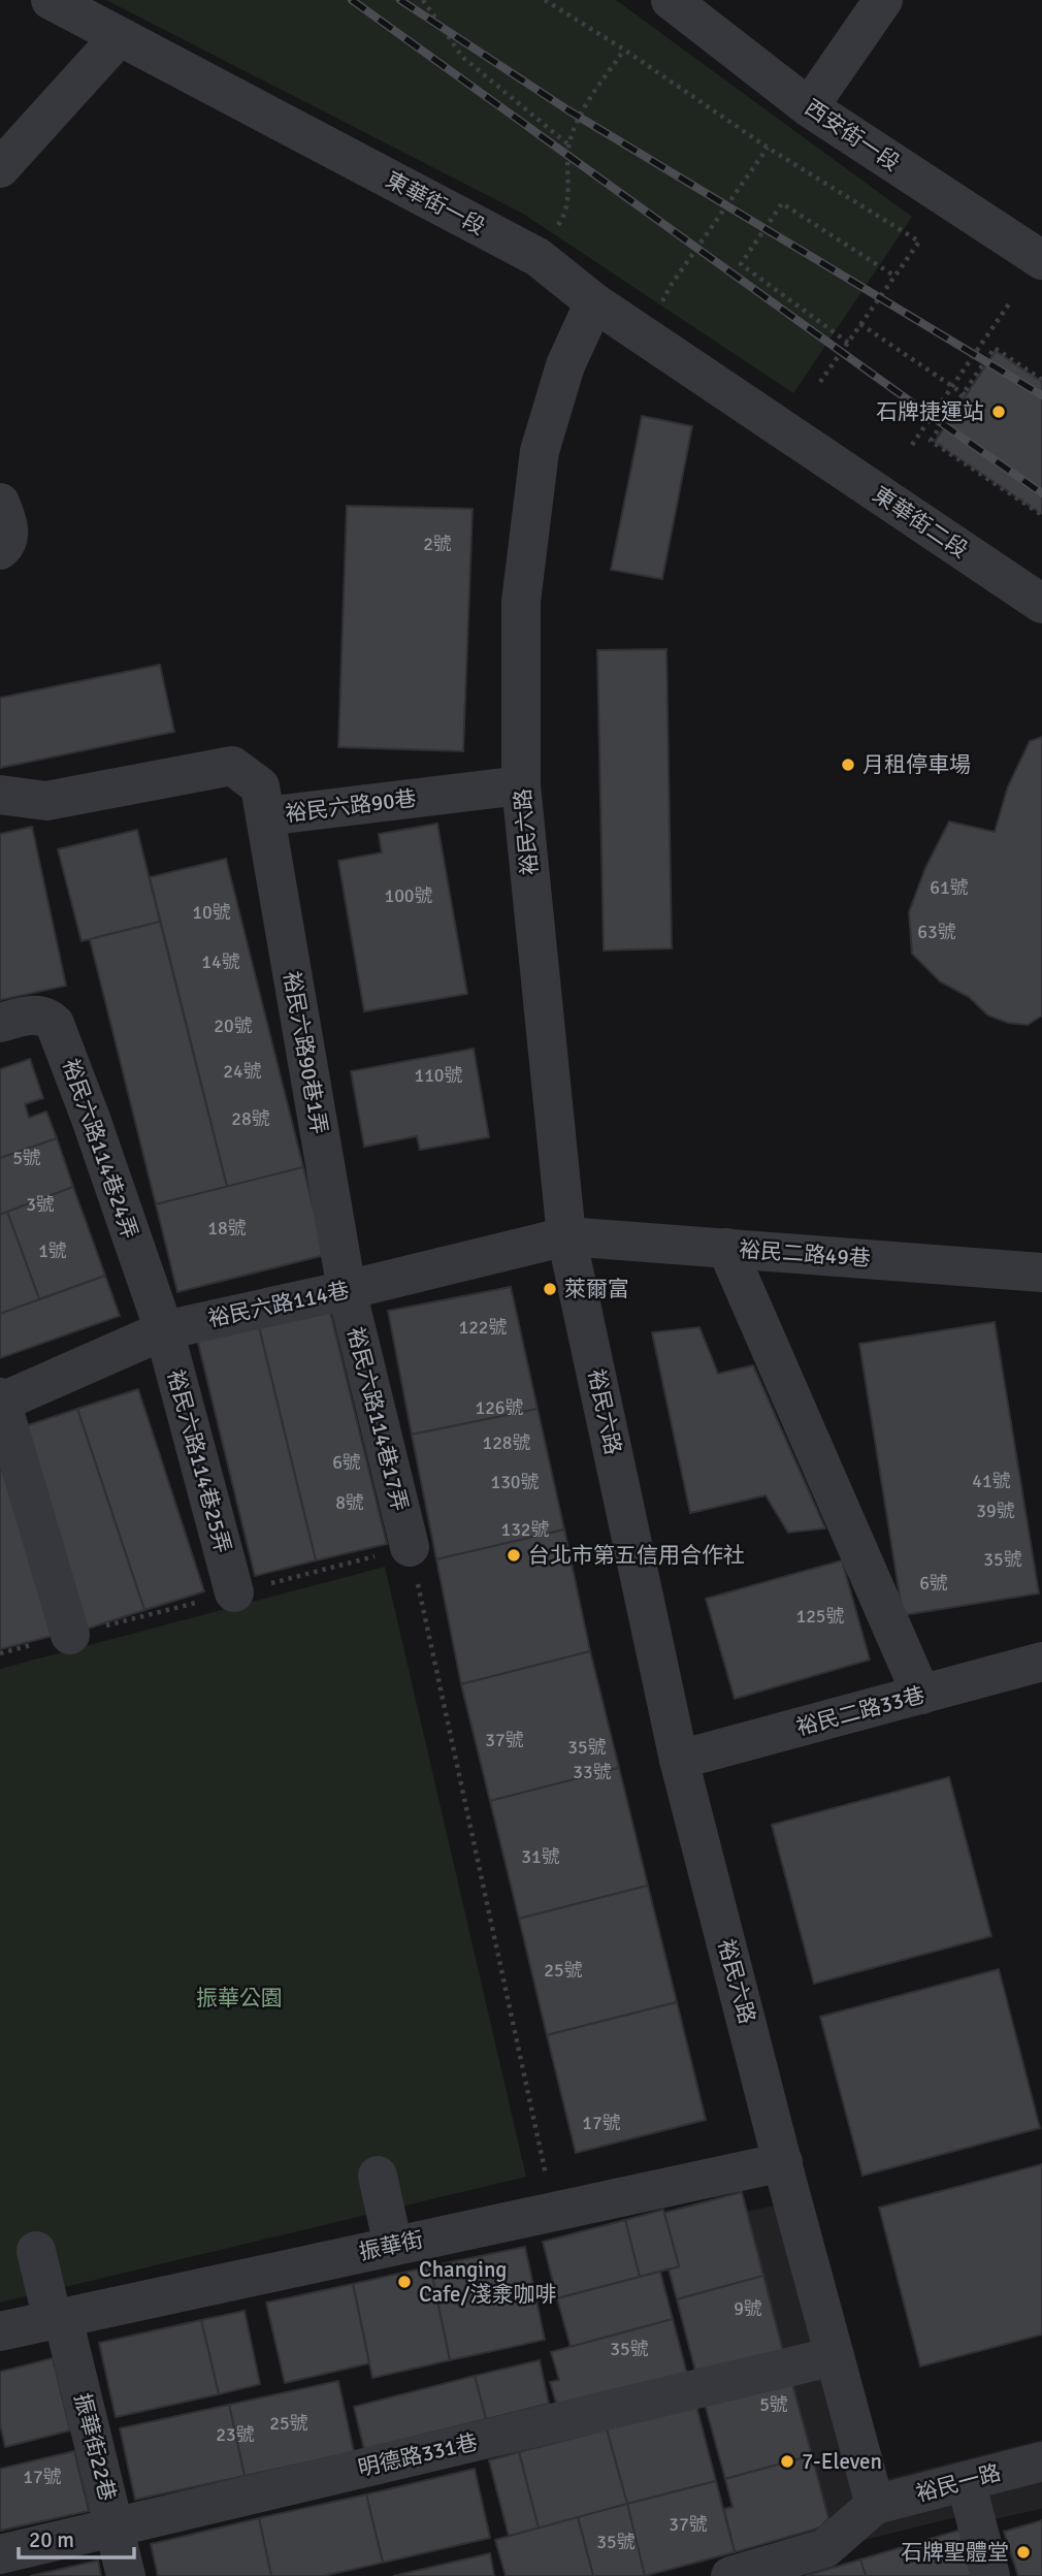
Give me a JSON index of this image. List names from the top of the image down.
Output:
{
  "streets": {
    "street": [
      "西安街一段",
      "東華街一段",
      "東華街二段",
      "裕民六路90巷",
      "裕民六路",
      "裕民六路90巷1弄",
      "裕民六路114巷24弄",
      "裕民二路49巷",
      "裕民六路114巷",
      "裕民六路114巷17弄",
      "裕民六路114巷25弄",
      "裕民二路33巷",
      "振華街",
      "振華街22巷",
      "明德路331巷",
      "裕民一路"
    ]
  },
  "crossings": [
    ["東華街一段", "東華街二段"],
    ["東華街一段", "裕民六路"],
    ["裕民六路90巷", "裕民六路"],
    ["裕民六路90巷", "裕民六路90巷1弄"],
    ["裕民六路", "裕民二路49巷"],
    ["裕民六路", "裕民六路114巷"],
    ["裕民六路", "裕民二路33巷"],
    ["裕民六路", "振華街"],
    ["裕民六路", "明德路331巷"],
    ["裕民六路", "裕民一路"],
    ["裕民六路90巷1弄", "裕民六路114巷"],
    ["裕民六路90巷1弄", "裕民六路114巷17弄"],
    ["裕民六路114巷24弄", "裕民六路114巷"],
    ["裕民六路114巷24弄", "裕民六路114巷25弄"],
    ["裕民二路49巷", "裕民六路114巷"],
    ["裕民六路114巷", "裕民六路114巷17弄"],
    ["裕民六路114巷", "裕民六路114巷25弄"],
    ["振華街", "振華街22巷"],
    ["振華街22巷", "明德路331巷"]
  ],
  "parks": ["振華公園"],
  "places": [
    "石牌捷運站",
    "月租停車場",
    "萊爾富",
    "台北市第五信用合作社",
    "Changing Cafe/淺淾咖啡",
    "7-Eleven",
    "石牌聖體堂"
  ],
  "house_numbers": [
    "2號",
    "61號",
    "100號",
    "10號",
    "63號",
    "14號",
    "20號",
    "24號",
    "110號",
    "28號",
    "5號",
    "3號",
    "18號",
    "1號",
    "122號",
    "126號",
    "128號",
    "6號",
    "41號",
    "130號",
    "8號",
    "39號",
    "132號",
    "35號",
    "6號",
    "125號",
    "37號",
    "35號",
    "33號",
    "31號",
    "25號",
    "17號",
    "9號",
    "35號",
    "5號",
    "25號",
    "23號",
    "17號",
    "37號",
    "35號"
  ],
  "scale_bar": "20 m"
}
